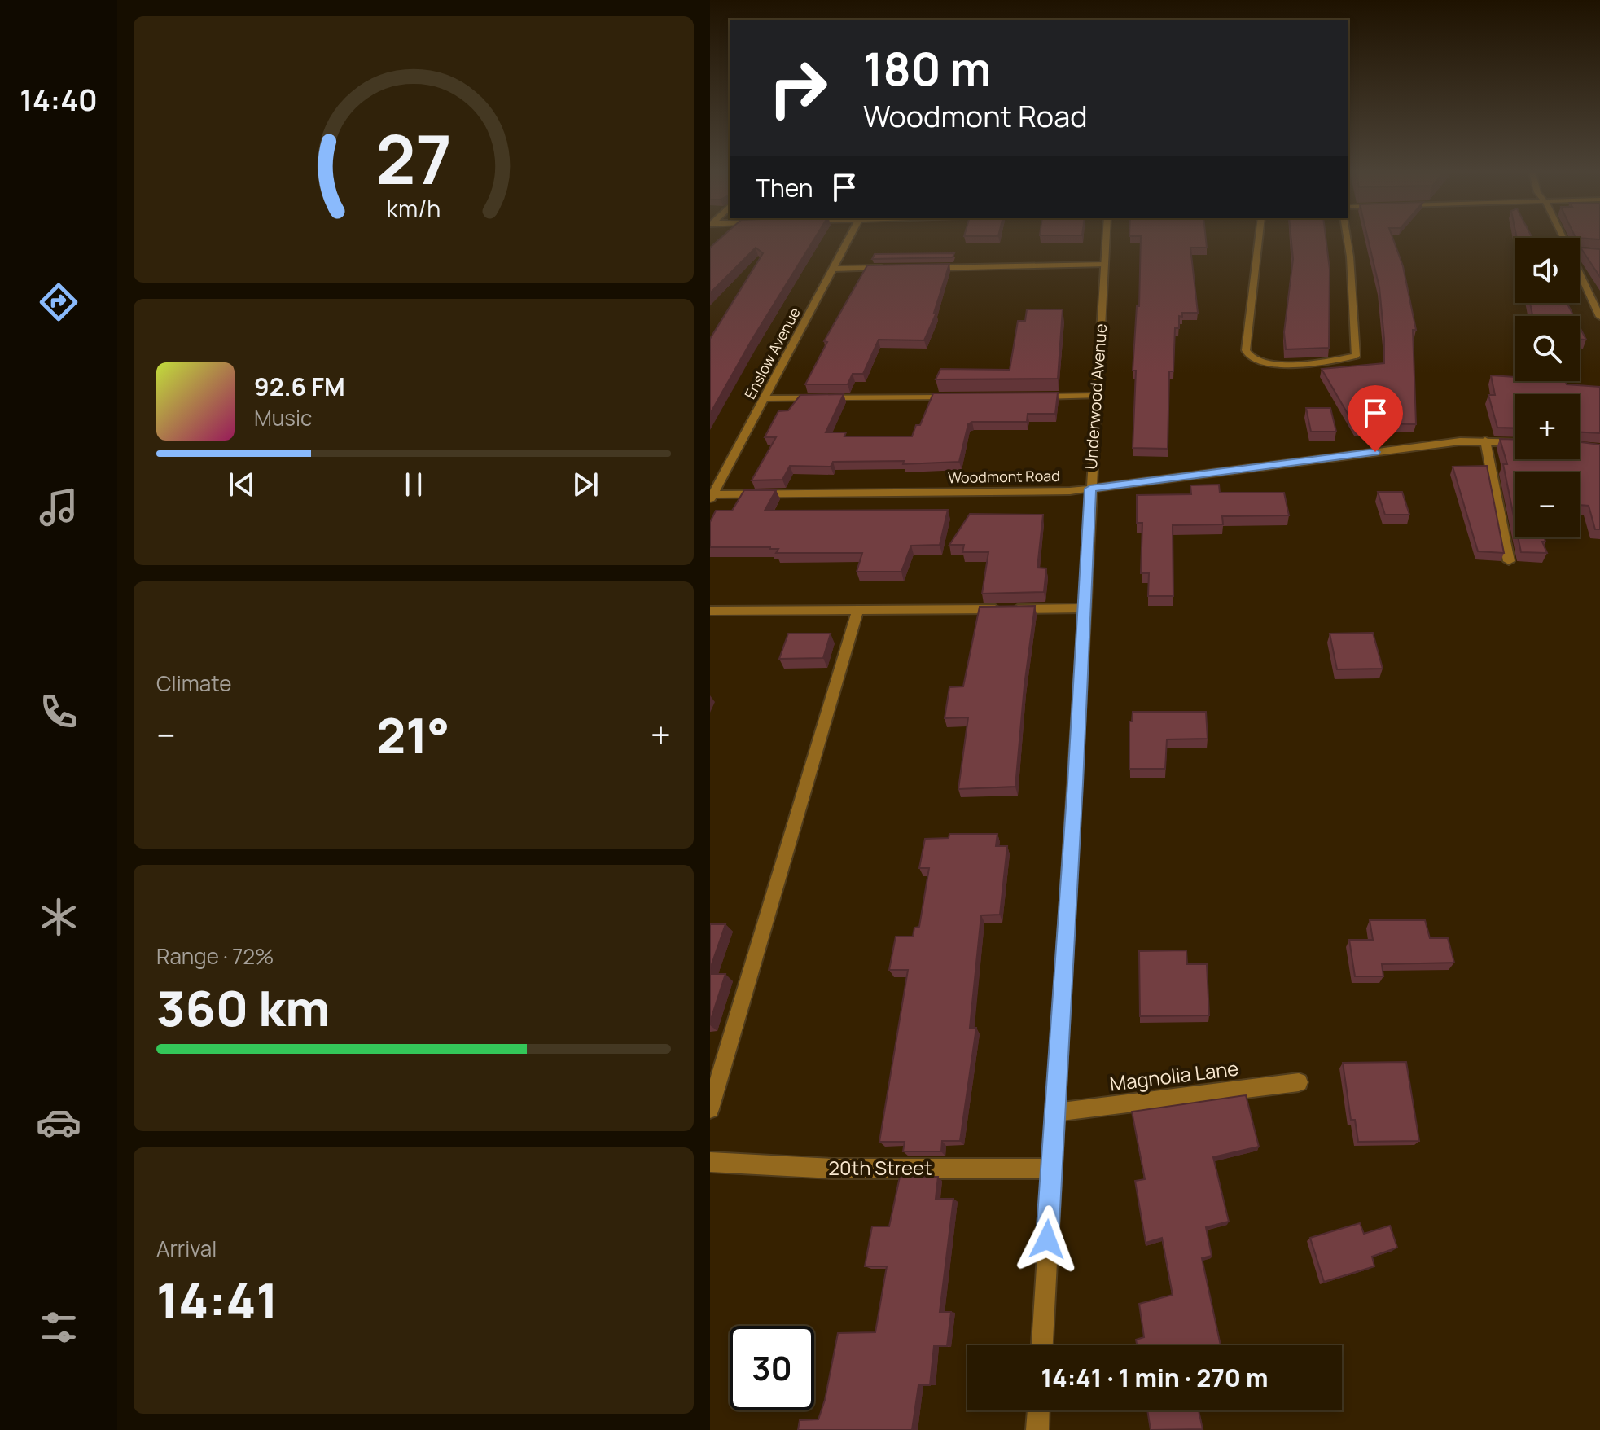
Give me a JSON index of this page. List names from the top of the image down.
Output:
{
  "streets": {
    "street": [
      "Enslow Avenue",
      "Underwood Avenue",
      "Woodmont Road",
      "Magnolia Lane",
      "20th Street"
    ]
  },
  "crossings": [
    ["Enslow Avenue", "Woodmont Road"],
    ["Underwood Avenue", "Woodmont Road"],
    ["Underwood Avenue", "Magnolia Lane"],
    ["Underwood Avenue", "20th Street"]
  ],
  "page": {
    "tabs": "14:40",
    "turn": ["180 m", "Woodmont Road"],
    "then": "Then",
    "map_buttons": ["+", "−"],
    "song": ["92.6 FM", "Music"],
    "tile": [
      "Climate",
      ["Range · 72%", "360 km"],
      ["Arrival", "14:41"]
    ],
    "heat": ["−", "21°", "+"],
    "limit": "30",
    "trip": "14:41 · 1 min · 270 m",
    "gauge": ["27", "km/h"]
  }
}
